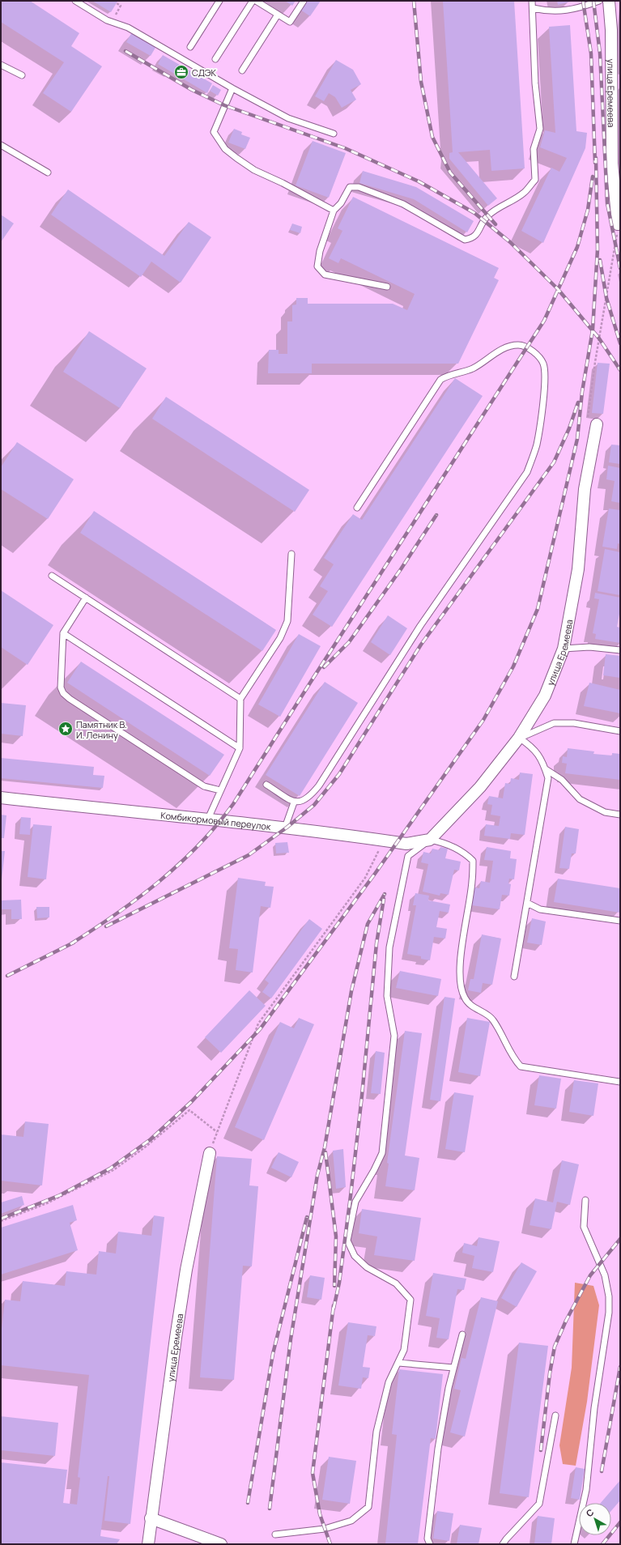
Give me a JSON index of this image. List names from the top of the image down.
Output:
{
  "streets": {
    "street": ["улица Еремеева", "Комбикормовый переулок"]
  },
  "crossings": [
    ["улица Еремеева", "Комбикормовый переулок"]
  ],
  "places": {
    "office": ["СДЭК"],
    "place": ["Памятник В. И. Ленину"]
  },
  "north": "top left"
}
